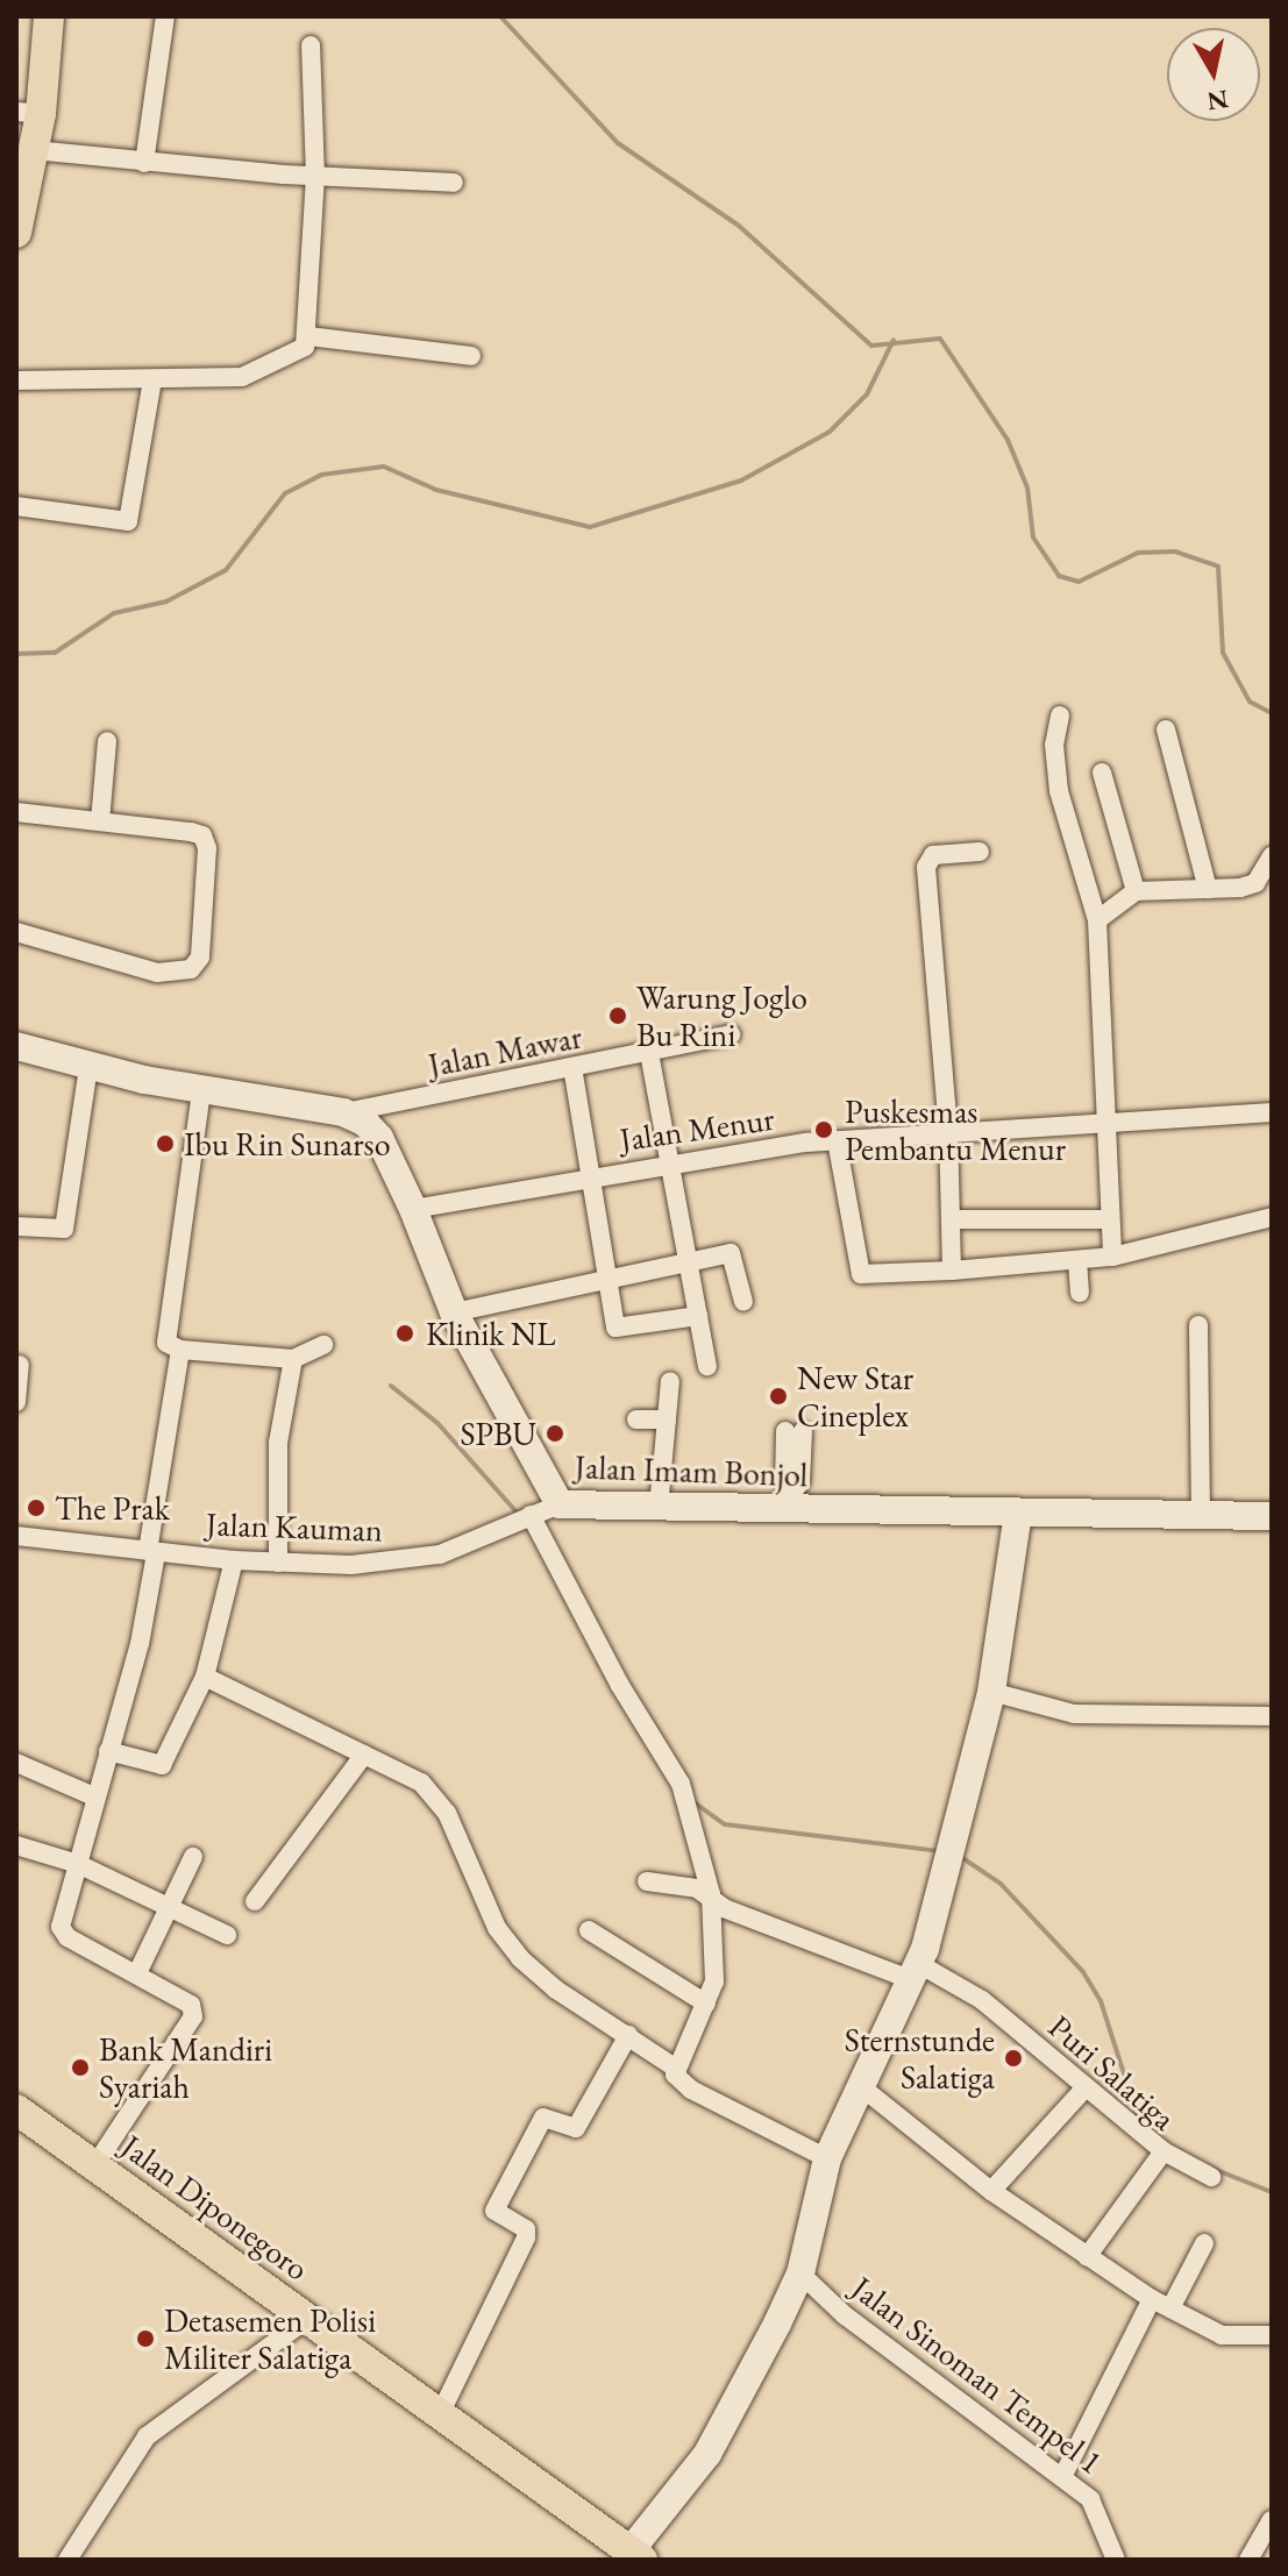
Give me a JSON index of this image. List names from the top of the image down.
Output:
{
  "streets": {
    "main road": ["Jalan Imam Bonjol", "Jalan Diponegoro"],
    "street": [
      "Jalan Mawar",
      "Jalan Menur",
      "Jalan Kauman",
      "Puri Salatiga",
      "Jalan Sinoman Tempel 1"
    ]
  },
  "crossings": [
    ["Jalan Mawar", "Jalan Imam Bonjol"],
    ["Jalan Menur", "Jalan Imam Bonjol"],
    ["Jalan Imam Bonjol", "Jalan Kauman"]
  ],
  "places": [
    "Warung Joglo Bu Rini",
    "Puskesmas Pembantu Menur",
    "Ibu Rin Sunarso",
    "Klinik NL",
    "New Star Cineplex",
    "SPBU",
    "The Prak",
    "Sternstunde Salatiga",
    "Bank Mandiri Syariah",
    "Detasemen Polisi Militer Salatiga"
  ],
  "north": "bottom"
}
